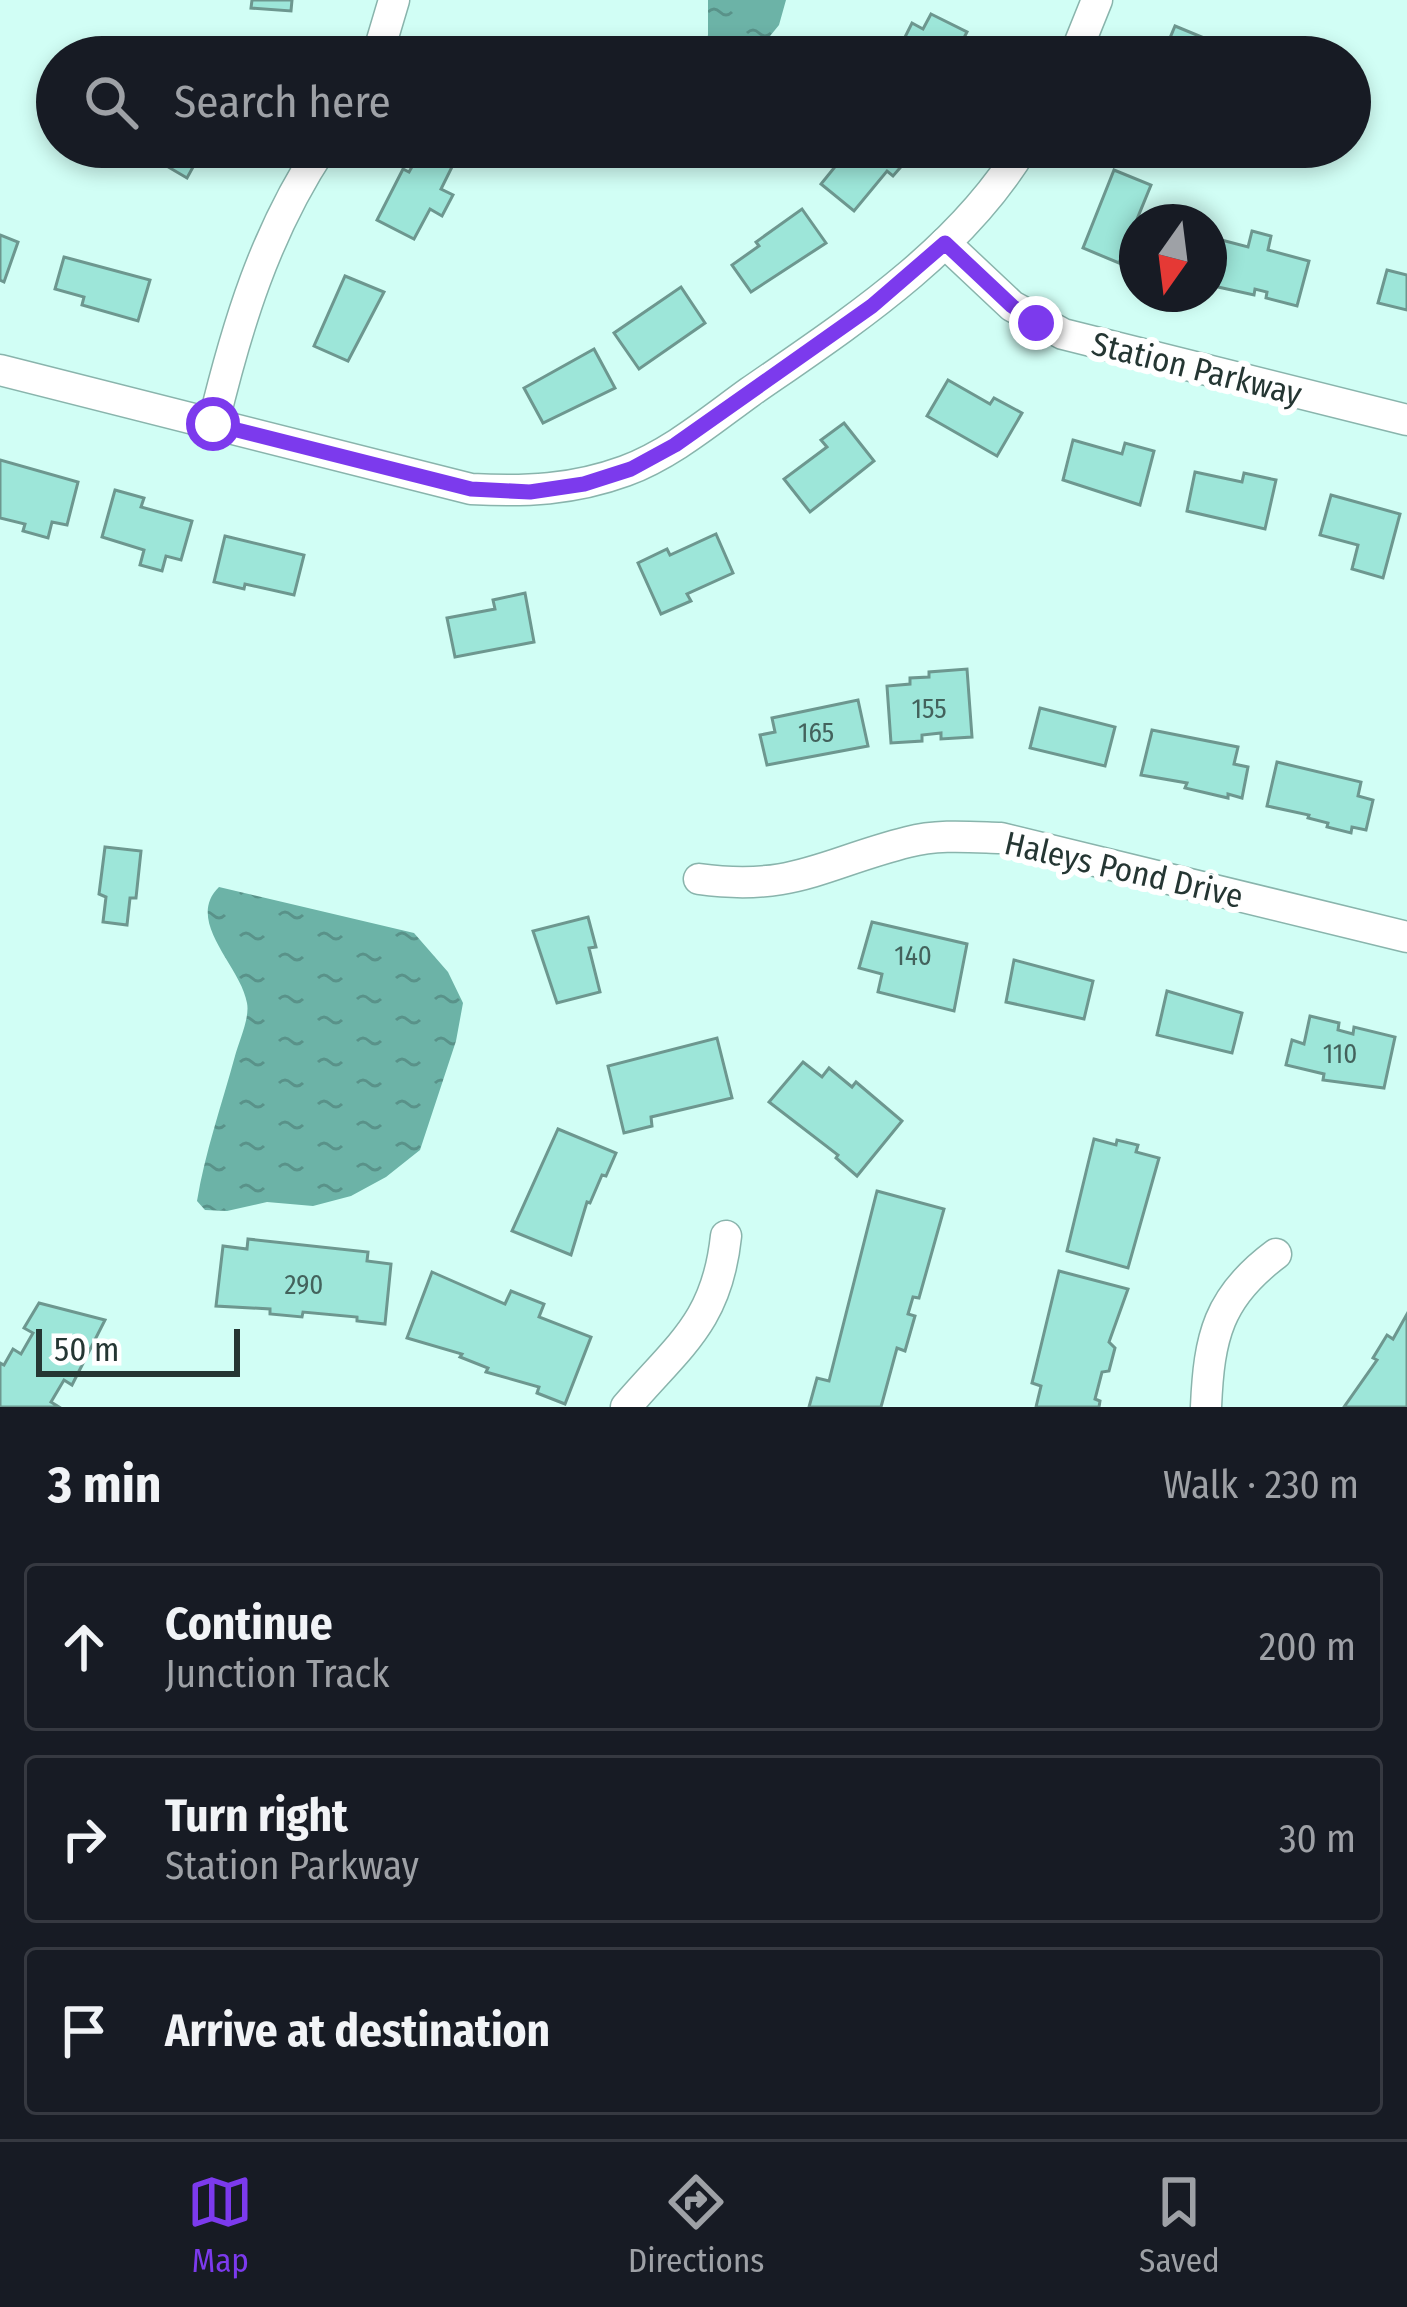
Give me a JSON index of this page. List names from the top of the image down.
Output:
{
  "streets": {
    "street": ["Station Parkway", "Haleys Pond Drive"]
  },
  "house_numbers": [
    "155",
    "165",
    "140",
    "110",
    "290"
  ],
  "scale_bar": "50 m",
  "north": "bottom",
  "page": {
    "search": "Search here",
    "scale": "50 m",
    "heading": ["3 min", "Walk · 230 m"],
    "list": [
      ["Continue", "Junction Track", "200 m"],
      ["Turn right", "Station Parkway", "30 m"],
      "Arrive at destination"
    ],
    "nav": ["Map", "Directions", "Saved"]
  }
}
